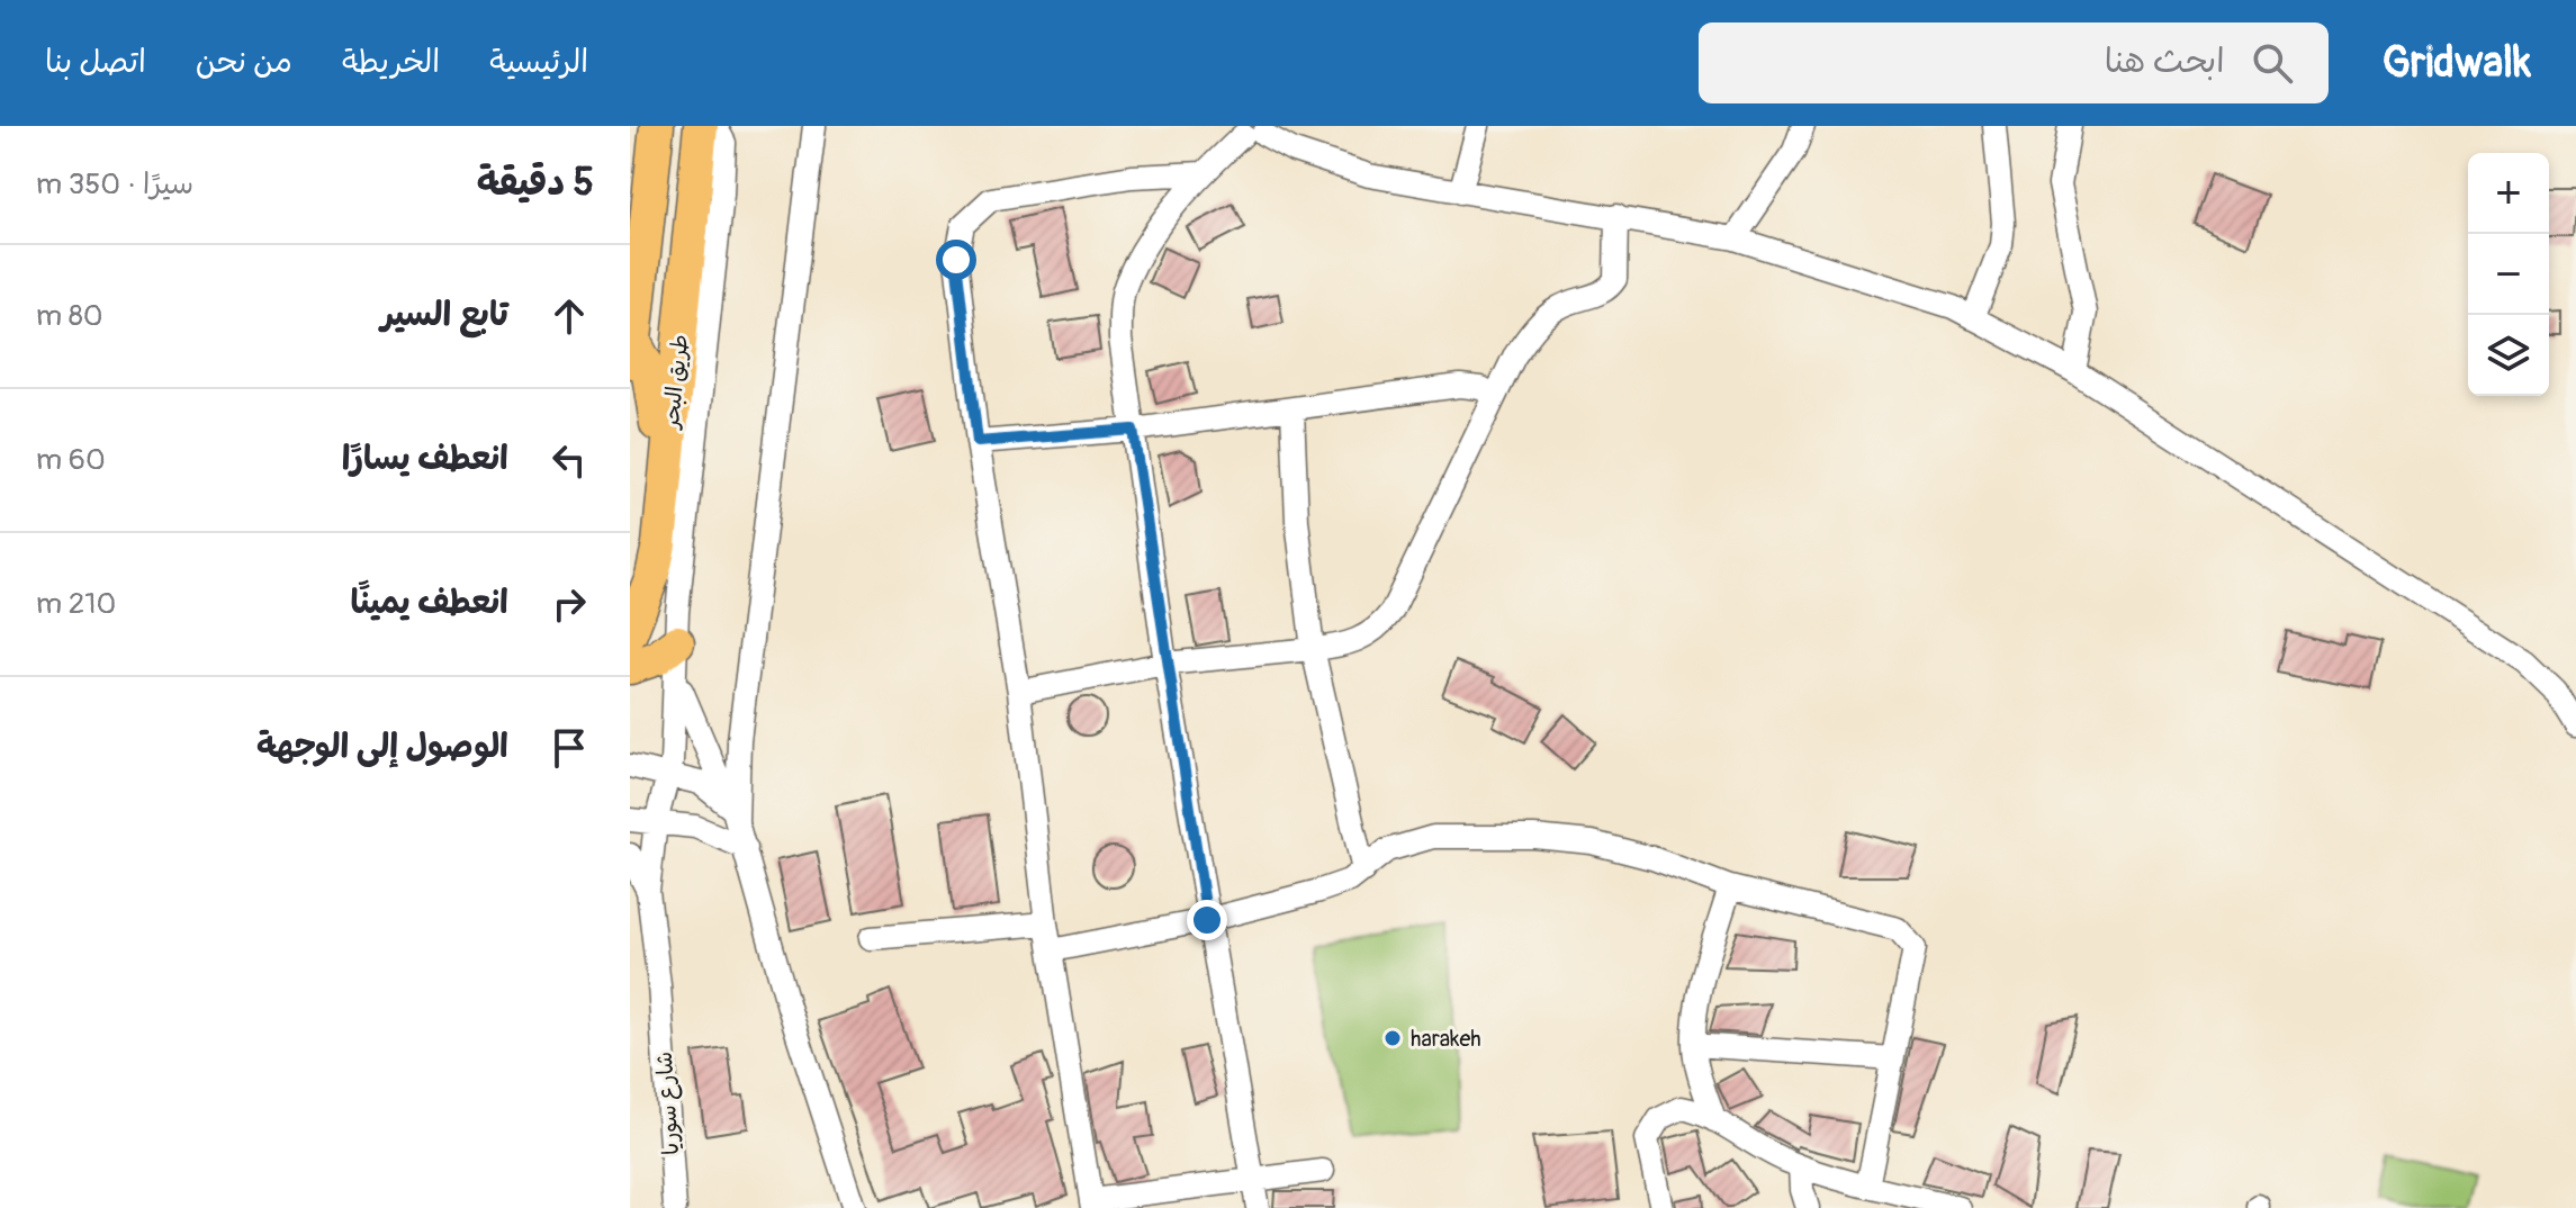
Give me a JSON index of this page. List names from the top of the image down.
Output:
{
  "streets": {
    "highway": ["طريق البحر"],
    "street": ["شارع سوريا"]
  },
  "places": ["harakeh"],
  "page": {
    "header": "Gridwalk",
    "search": "ابحث هنا",
    "nav": [
      "الرئيسية",
      "الخريطة",
      "من نحن",
      "اتصل بنا"
    ],
    "heading": ["5 دقيقة", "سيرًا · 350 m"],
    "map_buttons": ["+", "−"],
    "list": [
      ["تابع السير", "80 m"],
      ["انعطف يسارًا", "60 m"],
      ["انعطف يمينًا", "210 m"],
      "الوصول إلى الوجهة"
    ]
  }
}
